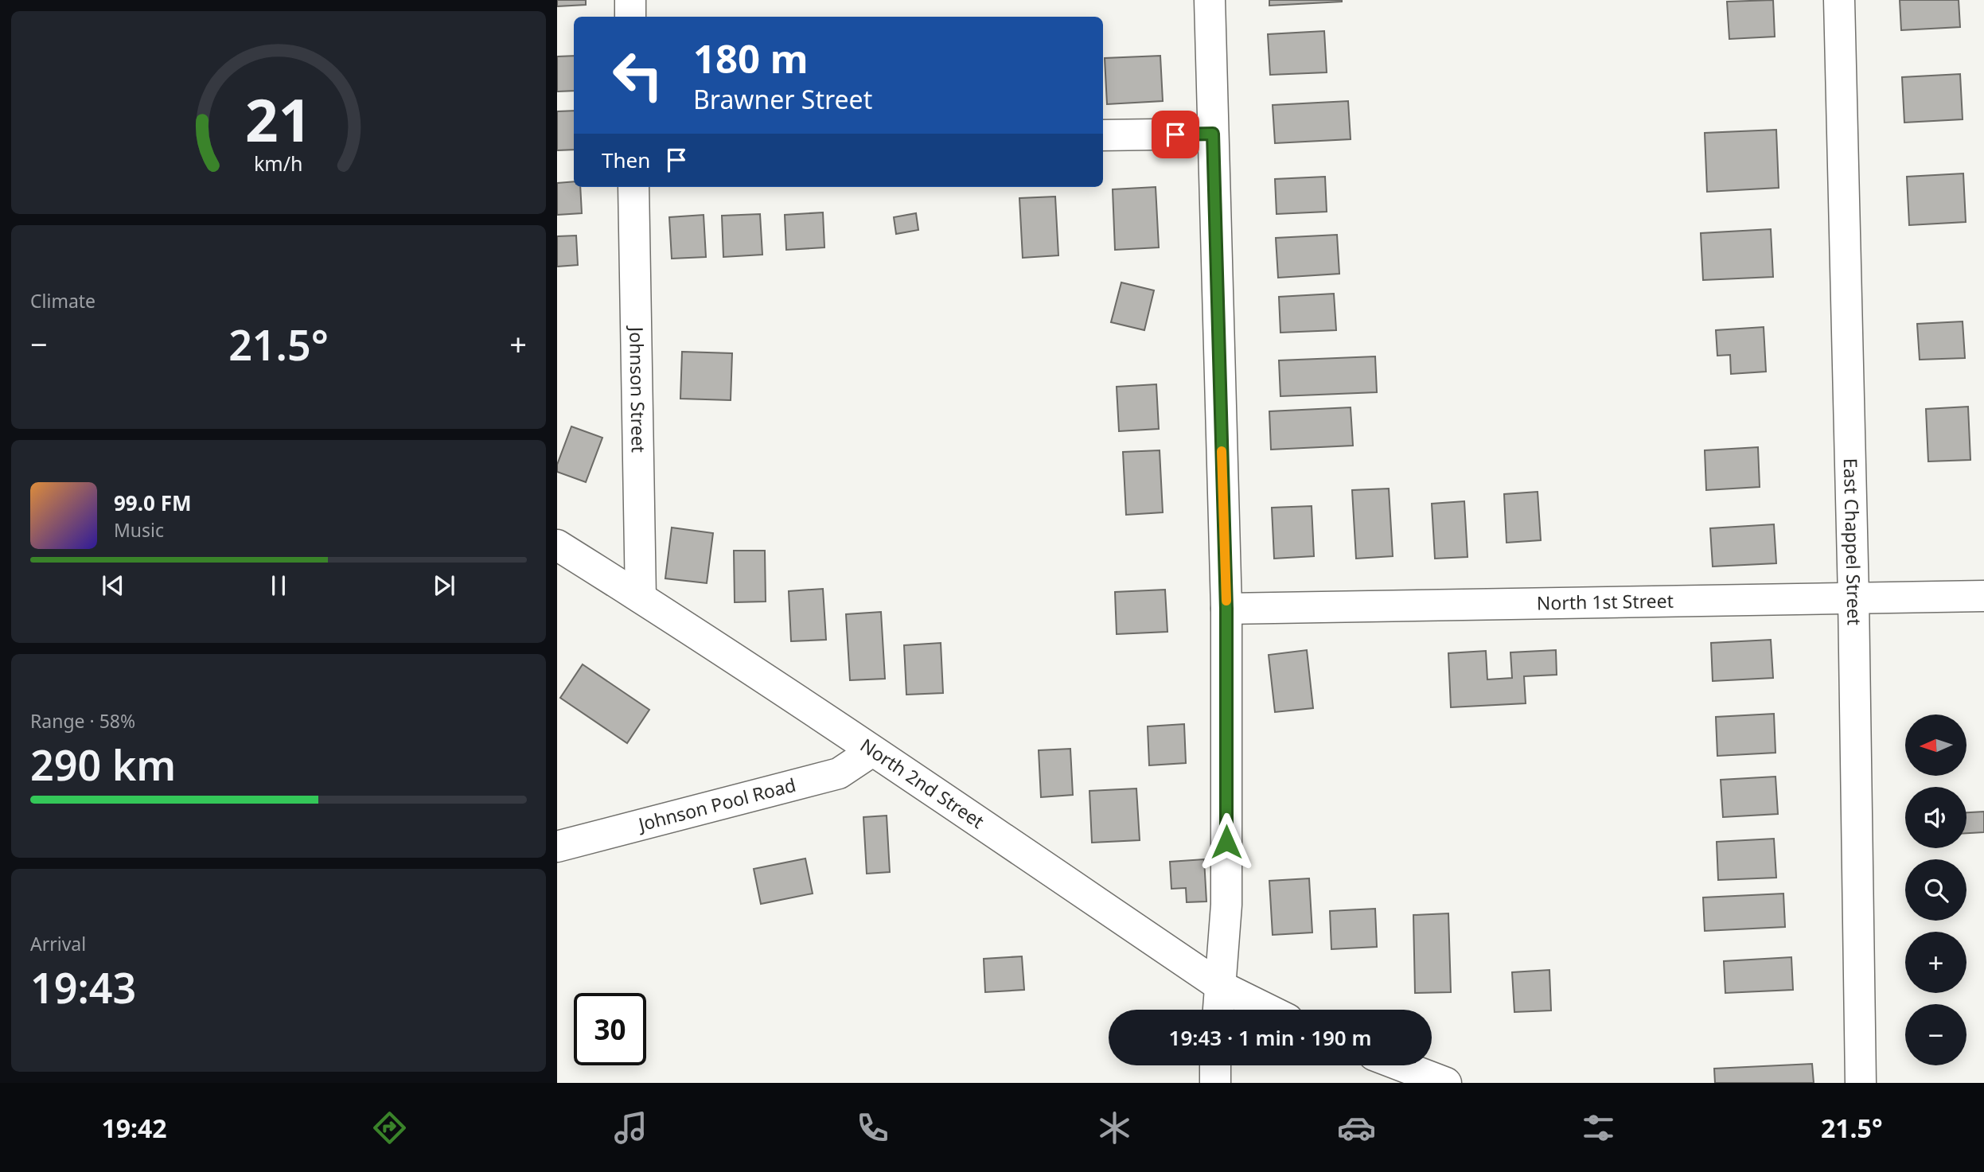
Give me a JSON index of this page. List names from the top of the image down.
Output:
{
  "streets": {
    "street": [
      "Johnson Street",
      "East Chappel Street",
      "North 1st Street",
      "North 2nd Street",
      "Johnson Pool Road"
    ]
  },
  "crossings": [
    ["Johnson Street", "North 2nd Street"],
    ["East Chappel Street", "North 1st Street"],
    ["North 2nd Street", "Johnson Pool Road"]
  ],
  "north": "left",
  "page": {
    "turn": ["180 m", "Brawner Street"],
    "then": "Then",
    "tile": [
      "Climate",
      ["Range · 58%", "290 km"],
      ["Arrival", "19:43"]
    ],
    "heat": ["−", "21.5°", "+"],
    "song": ["99.0 FM", "Music"],
    "map_buttons": ["+", "−"],
    "limit": "30",
    "trip": "19:43 · 1 min · 190 m",
    "tabs": ["19:42", "21.5°"],
    "gauge": ["21", "km/h"]
  }
}
